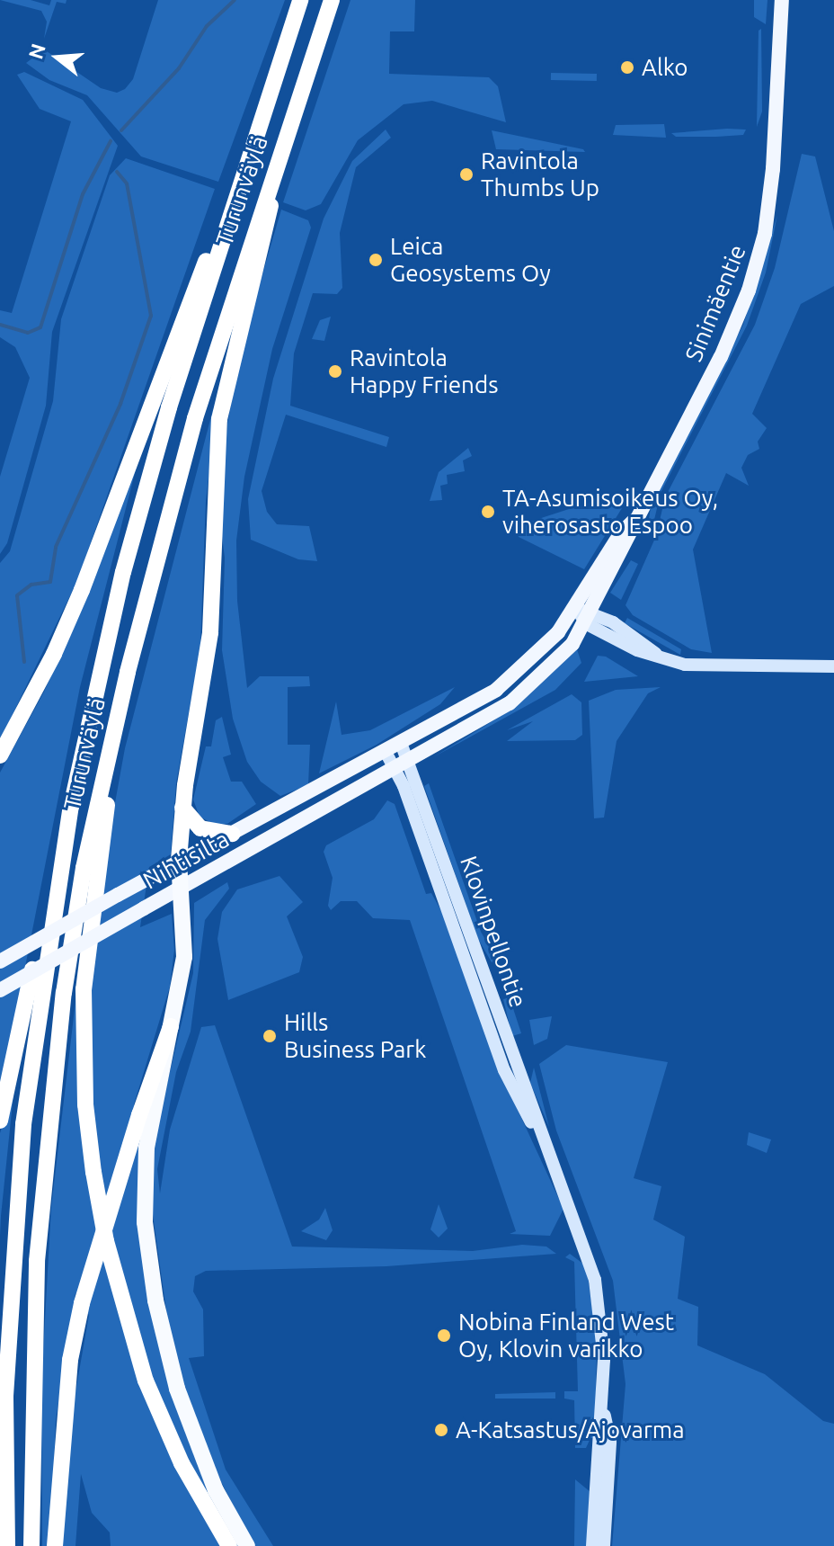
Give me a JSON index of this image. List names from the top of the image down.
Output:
{
  "streets": {
    "highway": ["Turunväylä"],
    "main road": ["Sinimäentie", "Nihtisilta", "Klovinpellontie"]
  },
  "crossings": [
    ["Sinimäentie", "Nihtisilta"],
    ["Sinimäentie", "Klovinpellontie"],
    ["Nihtisilta", "Klovinpellontie"]
  ],
  "places": [
    "Alko",
    "Ravintola Thumbs Up",
    "Leica Geosystems Oy",
    "Ravintola Happy Friends",
    "TA-Asumisoikeus Oy, viherosasto Espoo",
    "Hills Business Park",
    "Nobina Finland West Oy, Klovin varikko",
    "A-Katsastus/Ajovarma"
  ],
  "north": "left"
}
